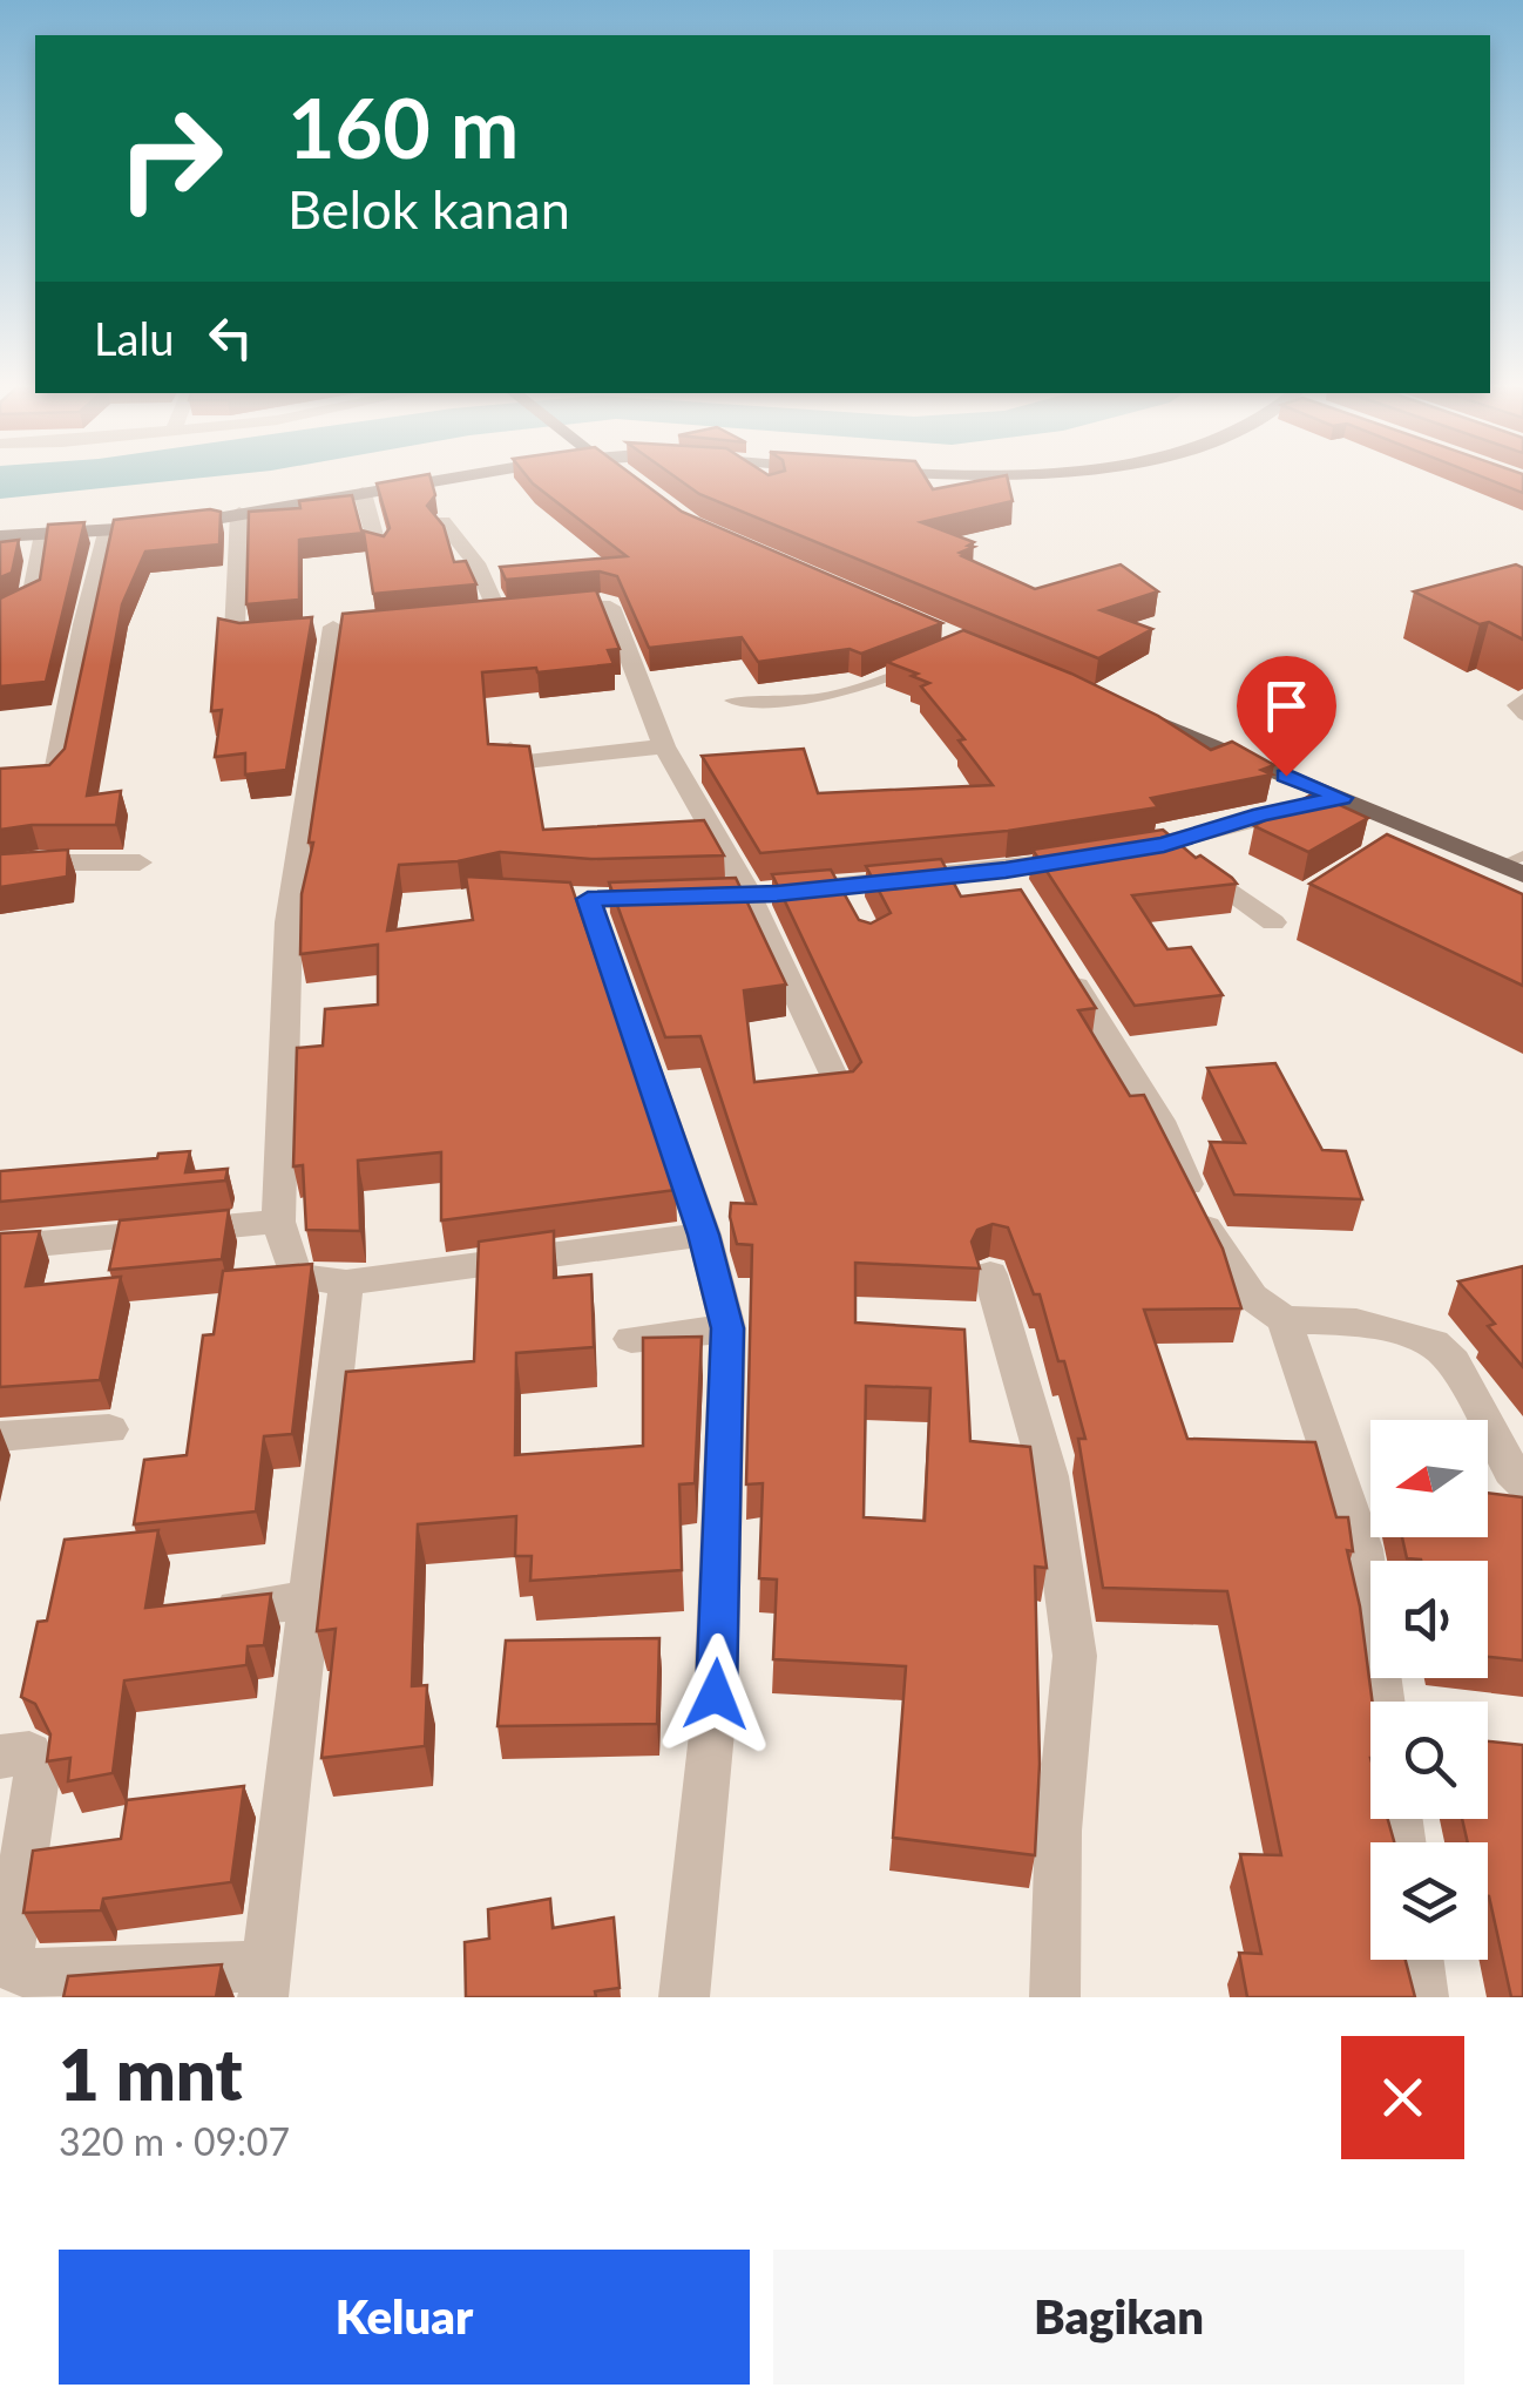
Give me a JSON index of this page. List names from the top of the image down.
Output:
{
  "north": "left",
  "page": {
    "turn": ["160 m", "Belok kanan"],
    "then": "Lalu",
    "heading": ["1 mnt", "320 m · 09:07"],
    "buttons": ["Keluar", "Bagikan"]
  }
}
